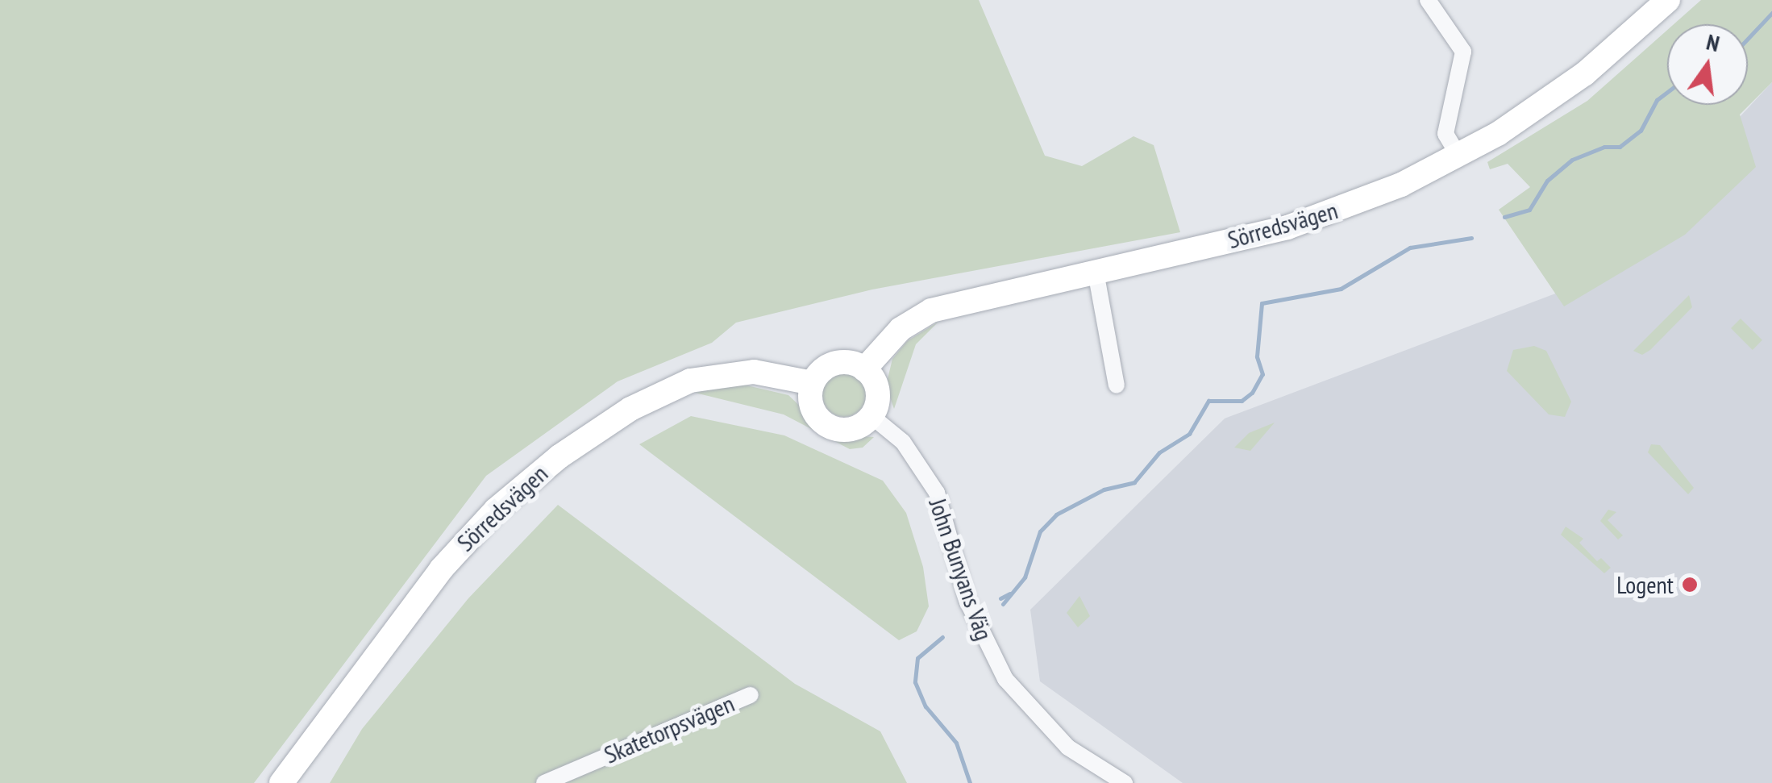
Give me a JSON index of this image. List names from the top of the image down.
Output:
{
  "streets": {
    "street": ["Sörredsvägen", "John Bunyans Väg", "Skatetorpsvägen"]
  },
  "crossings": [
    ["Sörredsvägen", "John Bunyans Väg"]
  ],
  "places": ["Logent"],
  "north": "top"
}
